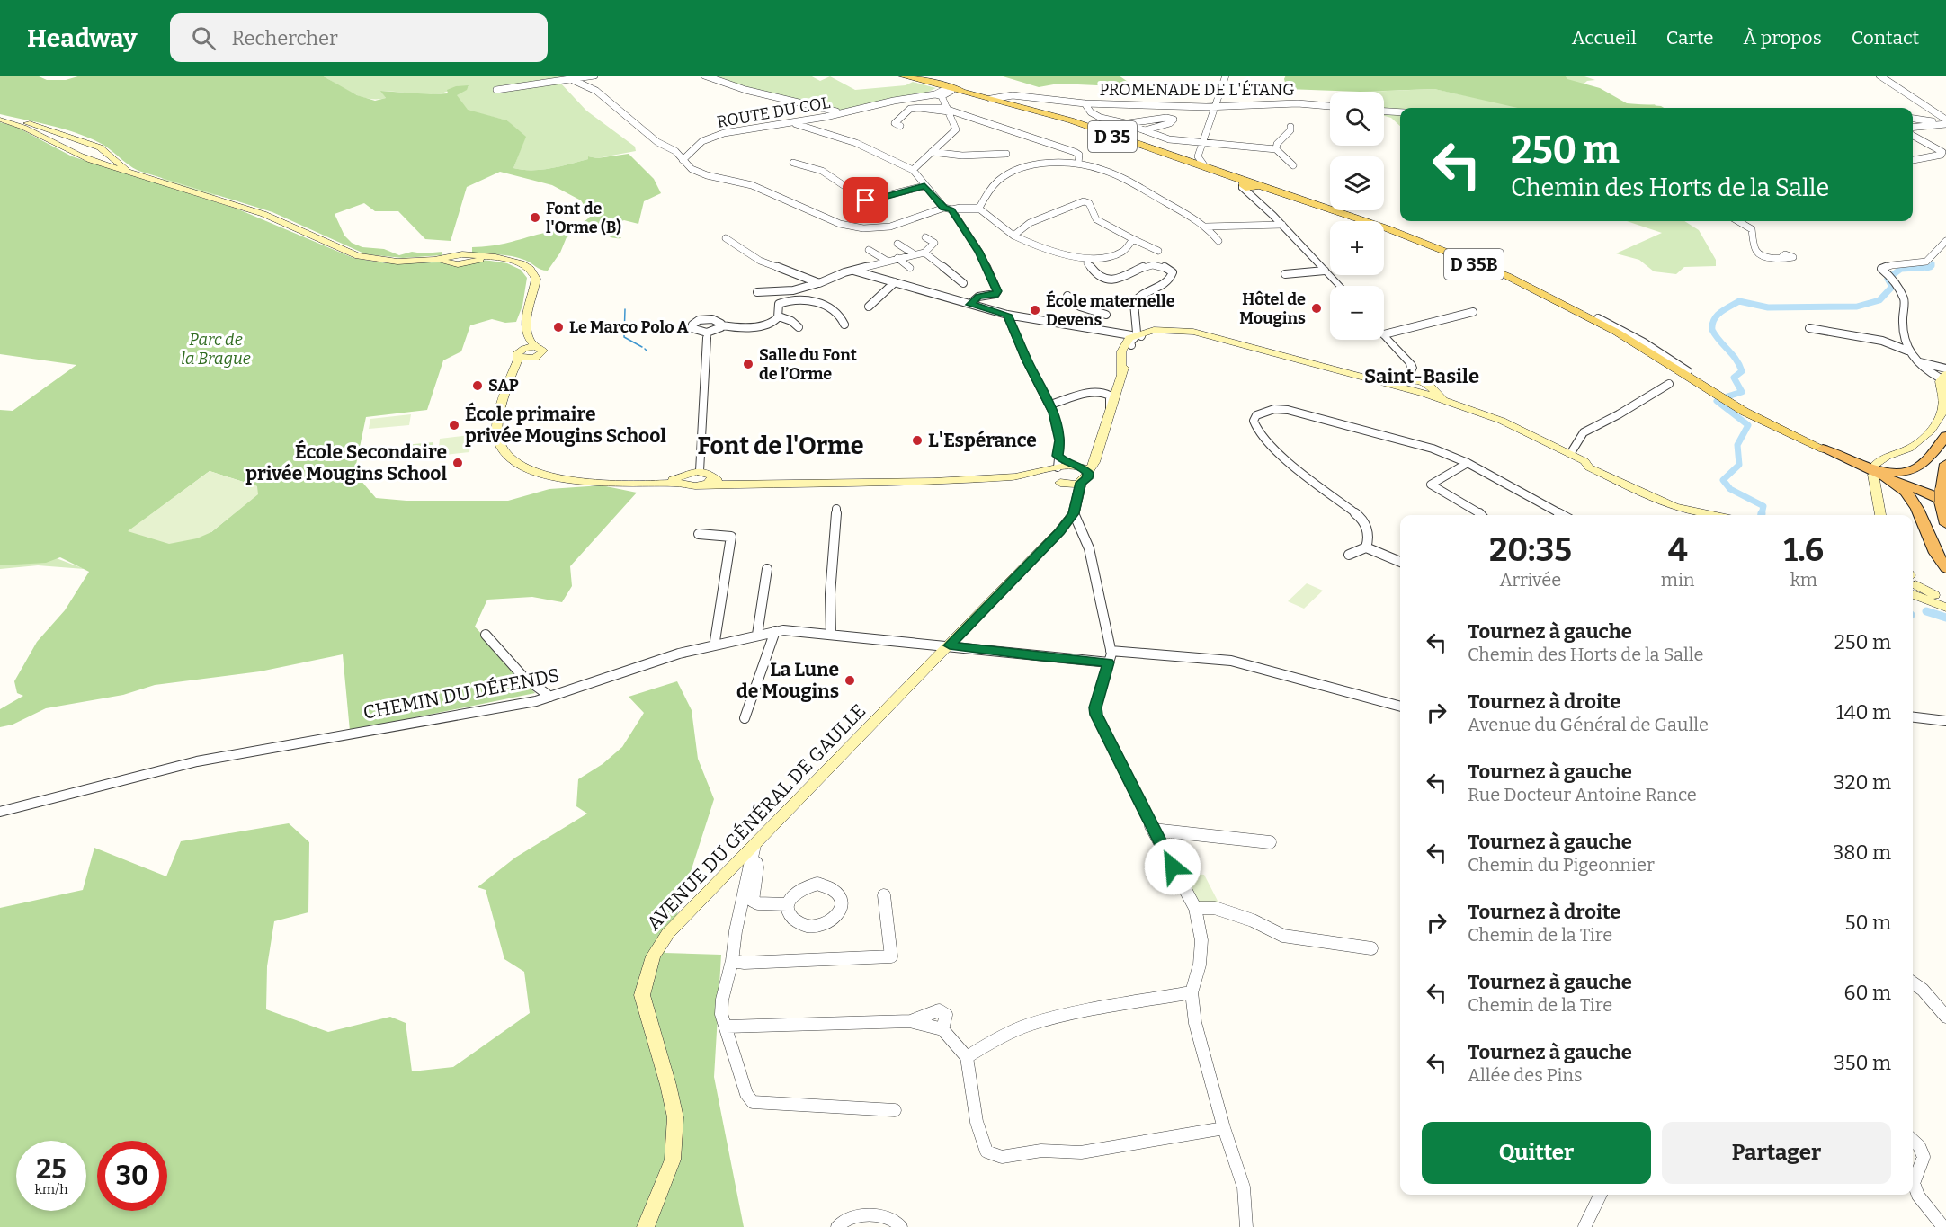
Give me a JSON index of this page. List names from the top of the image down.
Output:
{
  "streets": {
    "main road": ["D 35", "D 35B", "AVENUE DU GÉNÉRAL DE GAULLE"],
    "street": ["PROMENADE DE L'ÉTANG", "ROUTE DU COL", "CHEMIN DU DÉFENDS"]
  },
  "crossings": [
    ["PROMENADE DE L'ÉTANG", "D 35"],
    ["ROUTE DU COL", "D 35"],
    ["D 35", "D 35B"],
    ["CHEMIN DU DÉFENDS", "AVENUE DU GÉNÉRAL DE GAULLE"]
  ],
  "districts": ["Saint-Basile", "Font de l'Orme"],
  "parks": ["Parc de la Brague"],
  "places": [
    "Font de l'Orme (B)",
    "Hôtel de Mougins",
    "École maternelle Devens",
    "Le Marco Polo A",
    "Salle du Font de l’Orme",
    "SAP",
    "École primaire privée Mougins School",
    "L'Espérance",
    "École Secondaire privée Mougins School",
    "La Lune de Mougins"
  ],
  "page": {
    "header": "Headway",
    "search": "Rechercher",
    "nav": [
      "Accueil",
      "Carte",
      "À propos",
      "Contact"
    ],
    "map_buttons": ["+", "−"],
    "turn": ["250 m", "Chemin des Horts de la Salle"],
    "eta": [
      "20:35",
      "Arrivée",
      "4",
      "min",
      "1.6",
      "km"
    ],
    "list": [
      {
        "name": "Tournez à gauche",
        "note": "Chemin des Horts de la Salle",
        "value": "250 m"
      },
      {
        "name": "Tournez à droite",
        "note": "Avenue du Général de Gaulle",
        "value": "140 m"
      },
      {
        "name": "Tournez à gauche",
        "note": "Rue Docteur Antoine Rance",
        "value": "320 m"
      },
      {
        "name": "Tournez à gauche",
        "note": "Chemin du Pigeonnier",
        "value": "380 m"
      },
      {
        "name": "Tournez à droite",
        "note": "Chemin de la Tire",
        "value": "50 m"
      },
      {
        "name": "Tournez à gauche",
        "note": "Chemin de la Tire",
        "value": "60 m"
      },
      {
        "name": "Tournez à gauche",
        "note": "Allée des Pins",
        "value": "350 m"
      }
    ],
    "buttons": ["Quitter", "Partager"],
    "speed": "25 km/h",
    "limit": "30"
  }
}
